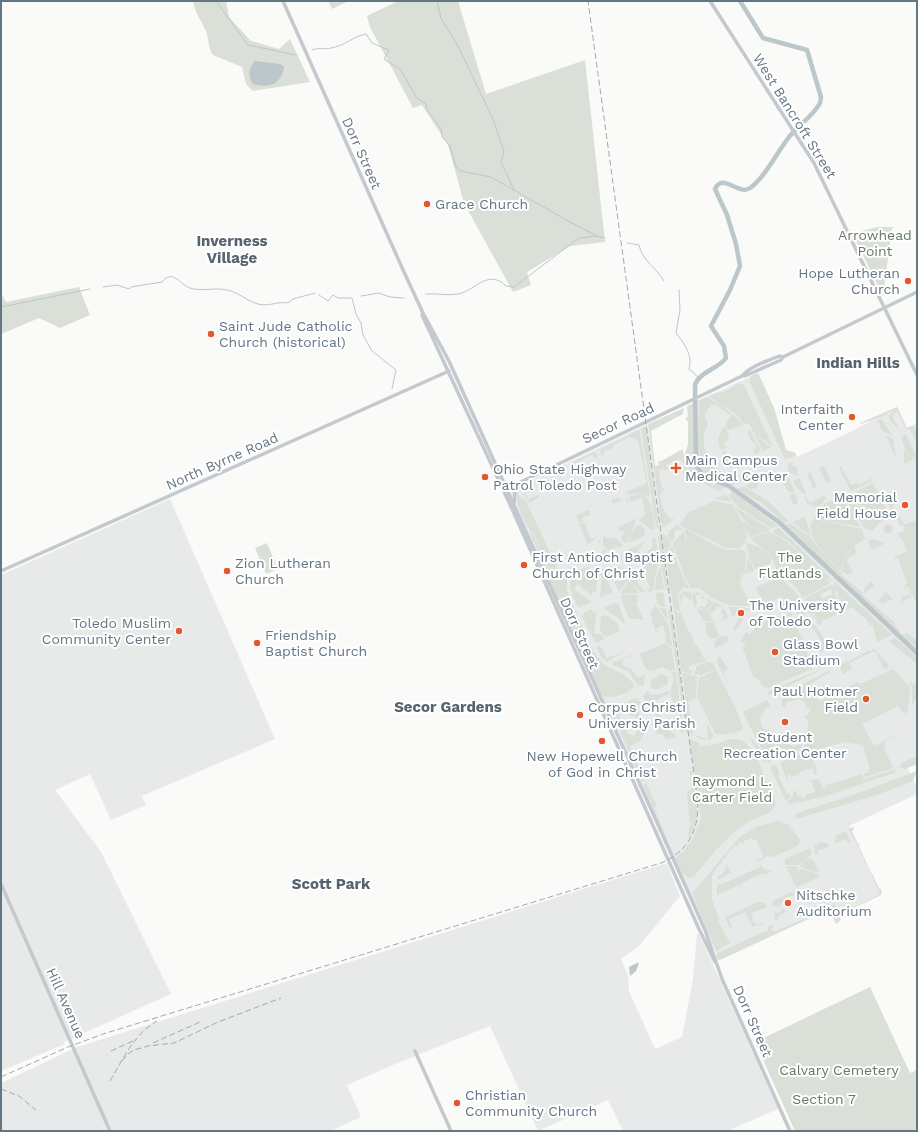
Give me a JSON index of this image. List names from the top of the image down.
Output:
{
  "streets": {
    "main road": [
      "West Bancroft Street",
      "Dorr Street",
      "Secor Road",
      "North Byrne Road",
      "Hill Avenue"
    ]
  },
  "crossings": [
    ["West Bancroft Street", "Secor Road"],
    ["Dorr Street", "Secor Road"],
    ["Dorr Street", "North Byrne Road"]
  ],
  "districts": [
    "Inverness Village",
    "Indian Hills",
    "Secor Gardens",
    "Scott Park"
  ],
  "parks": [
    "Arrowhead Point",
    "The Flatlands",
    "Raymond L. Carter Field",
    "Calvary Cemetery",
    "Section 7"
  ],
  "places": {
    "other": [
      "Grace Church",
      "Hope Lutheran Church",
      "Saint Jude Catholic Church (historical)",
      "Interfaith Center",
      "Ohio State Highway Patrol Toledo Post",
      "Memorial Field House",
      "First Antioch Baptist Church of Christ",
      "Zion Lutheran Church",
      "The University of Toledo",
      "Toledo Muslim Community Center",
      "Friendship Baptist Church",
      "Glass Bowl Stadium",
      "Paul Hotmer Field",
      "Corpus Christi Universiy Parish",
      "Student Recreation Center",
      "New Hopewell Church of God in Christ",
      "Nitschke Auditorium",
      "Christian Community Church"
    ],
    "health": ["Main Campus Medical Center"]
  }
}
